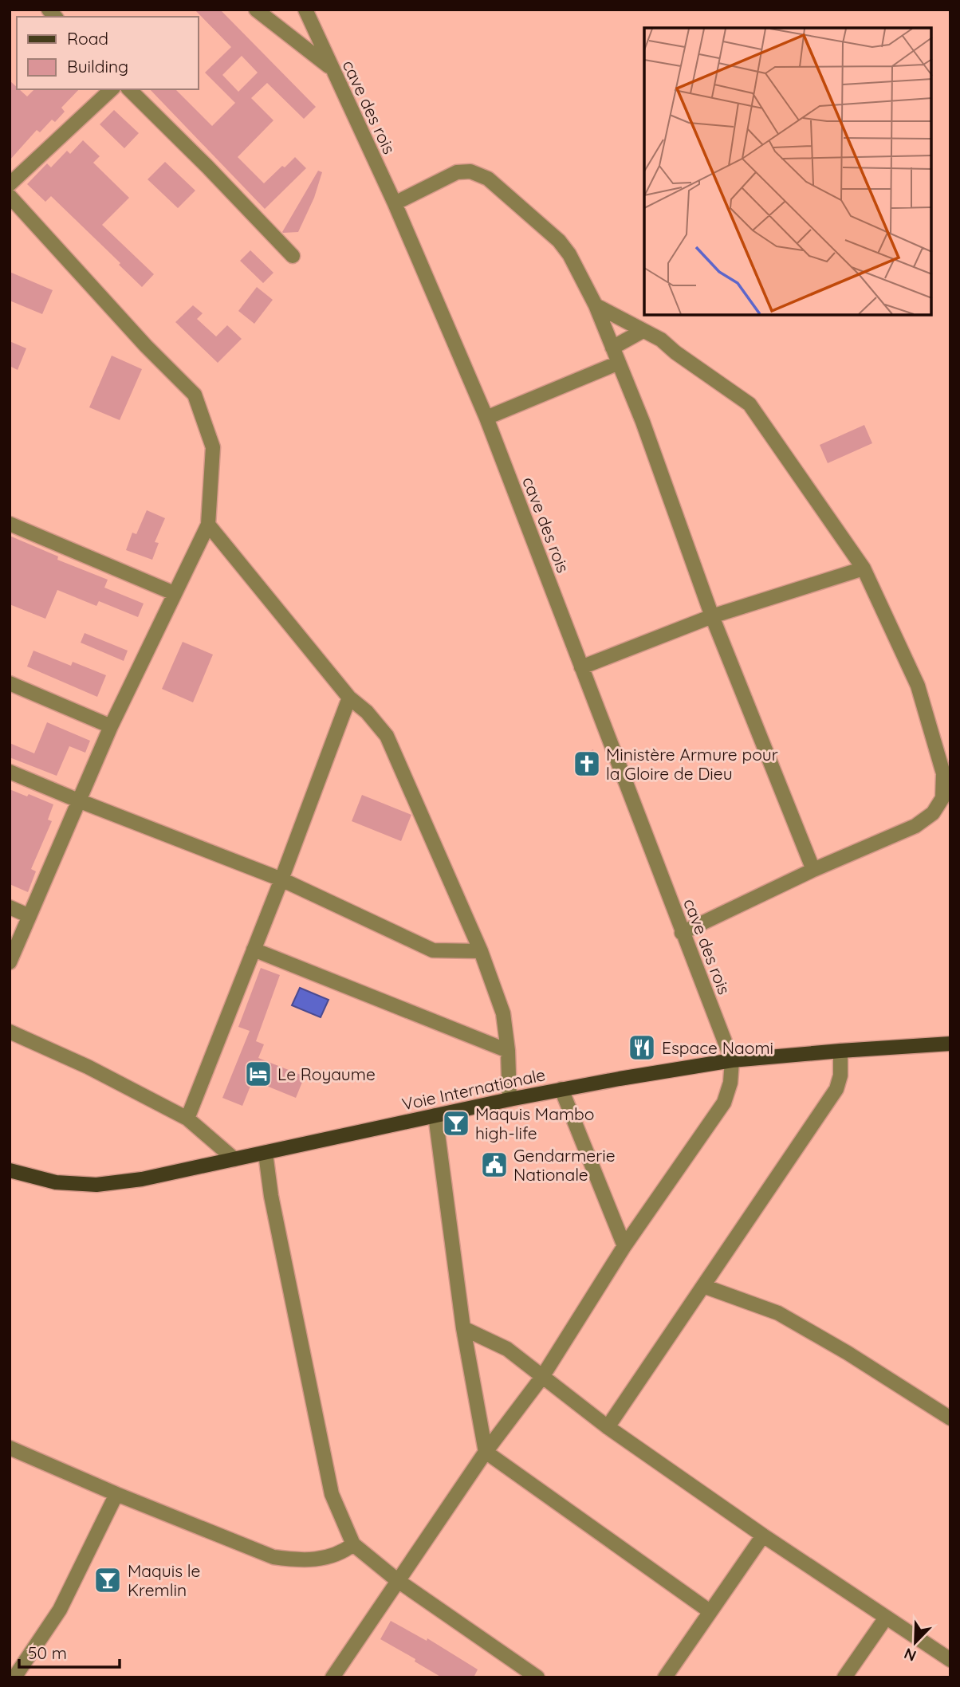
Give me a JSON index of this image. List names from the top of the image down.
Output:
{
  "streets": {
    "main road": ["Voie Internationale"],
    "street": ["cave des rois"]
  },
  "crossings": [
    ["cave des rois", "Voie Internationale"]
  ],
  "places": {
    "church": ["Ministère Armure pour la Gloire de Dieu"],
    "restaurant": ["Espace Naomi"],
    "hotel": ["Le Royaume"],
    "bar": ["Maquis Mambo high-life", "Maquis le Kremlin"],
    "public building": ["Gendarmerie Nationale"]
  },
  "legend": ["Road", "Building"],
  "scale_bar": "50 m",
  "north": "bottom left"
}
